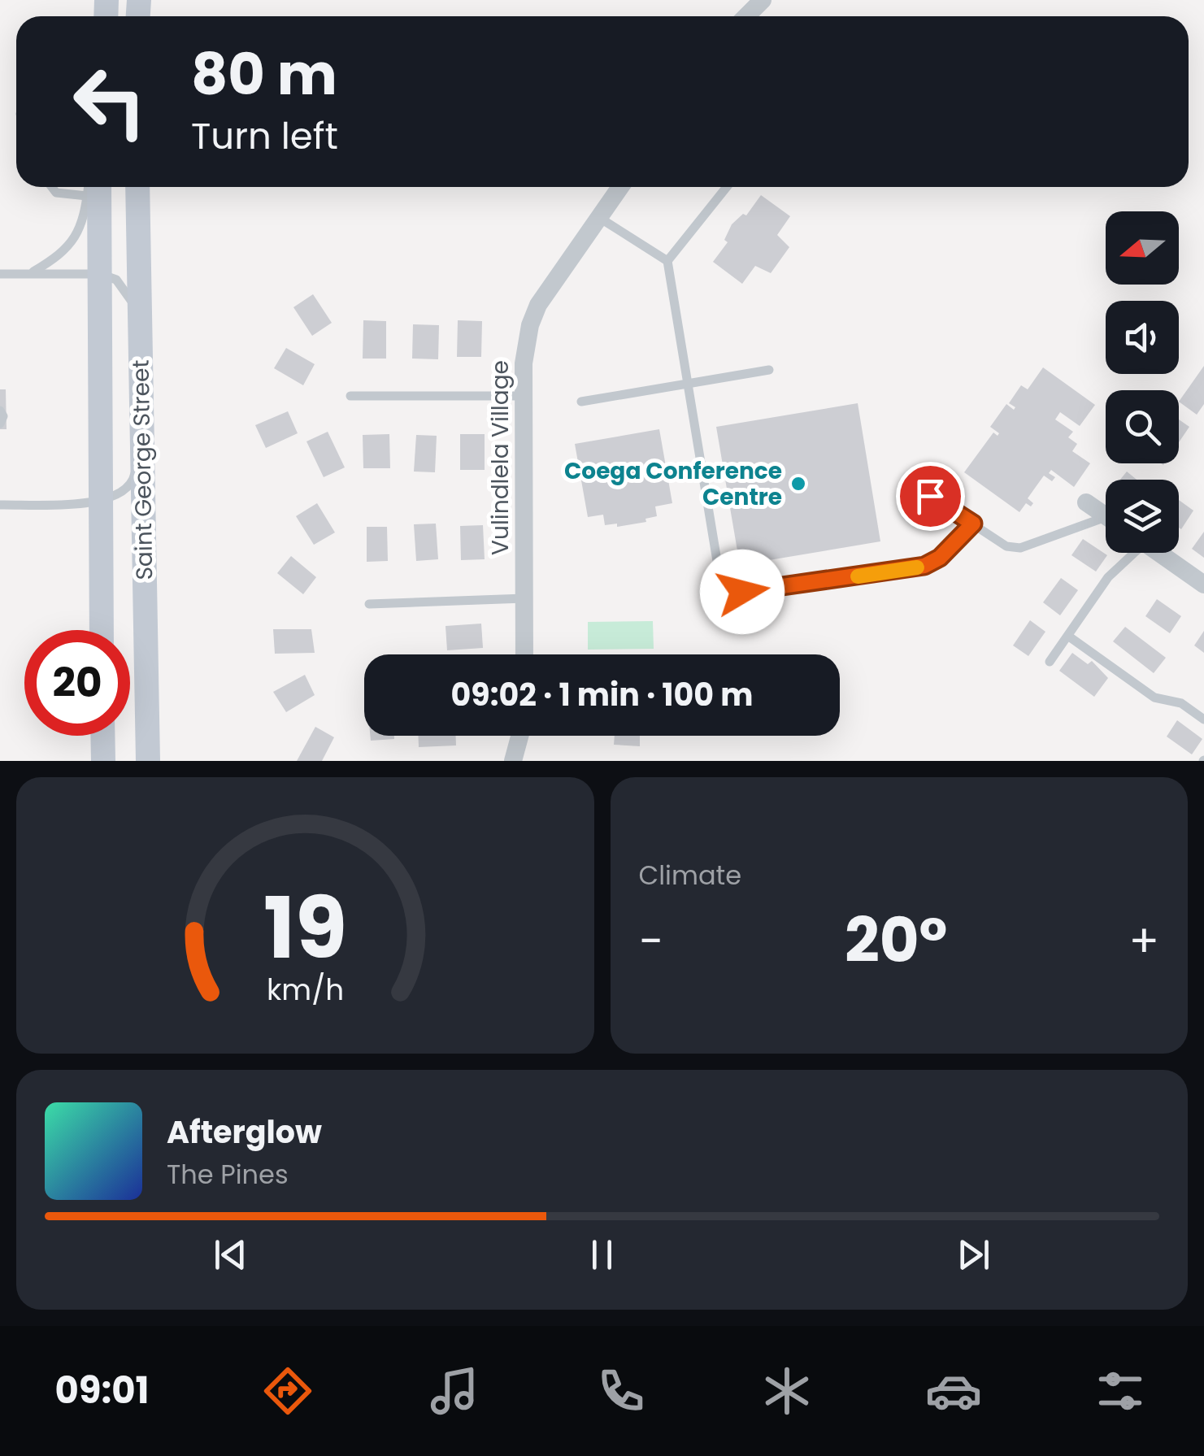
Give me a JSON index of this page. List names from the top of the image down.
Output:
{
  "streets": {
    "main road": ["Saint George Street"],
    "street": ["Vulindlela Village"]
  },
  "places": ["Coega Conference Centre"],
  "north": "left",
  "page": {
    "turn": ["80 m", "Turn left"],
    "limit": "20",
    "trip": "09:02 · 1 min · 100 m",
    "tile": "Climate",
    "heat": ["−", "20°", "+"],
    "song": ["Afterglow", "The Pines"],
    "tabs": "09:01",
    "gauge": ["19", "km/h"]
  }
}
